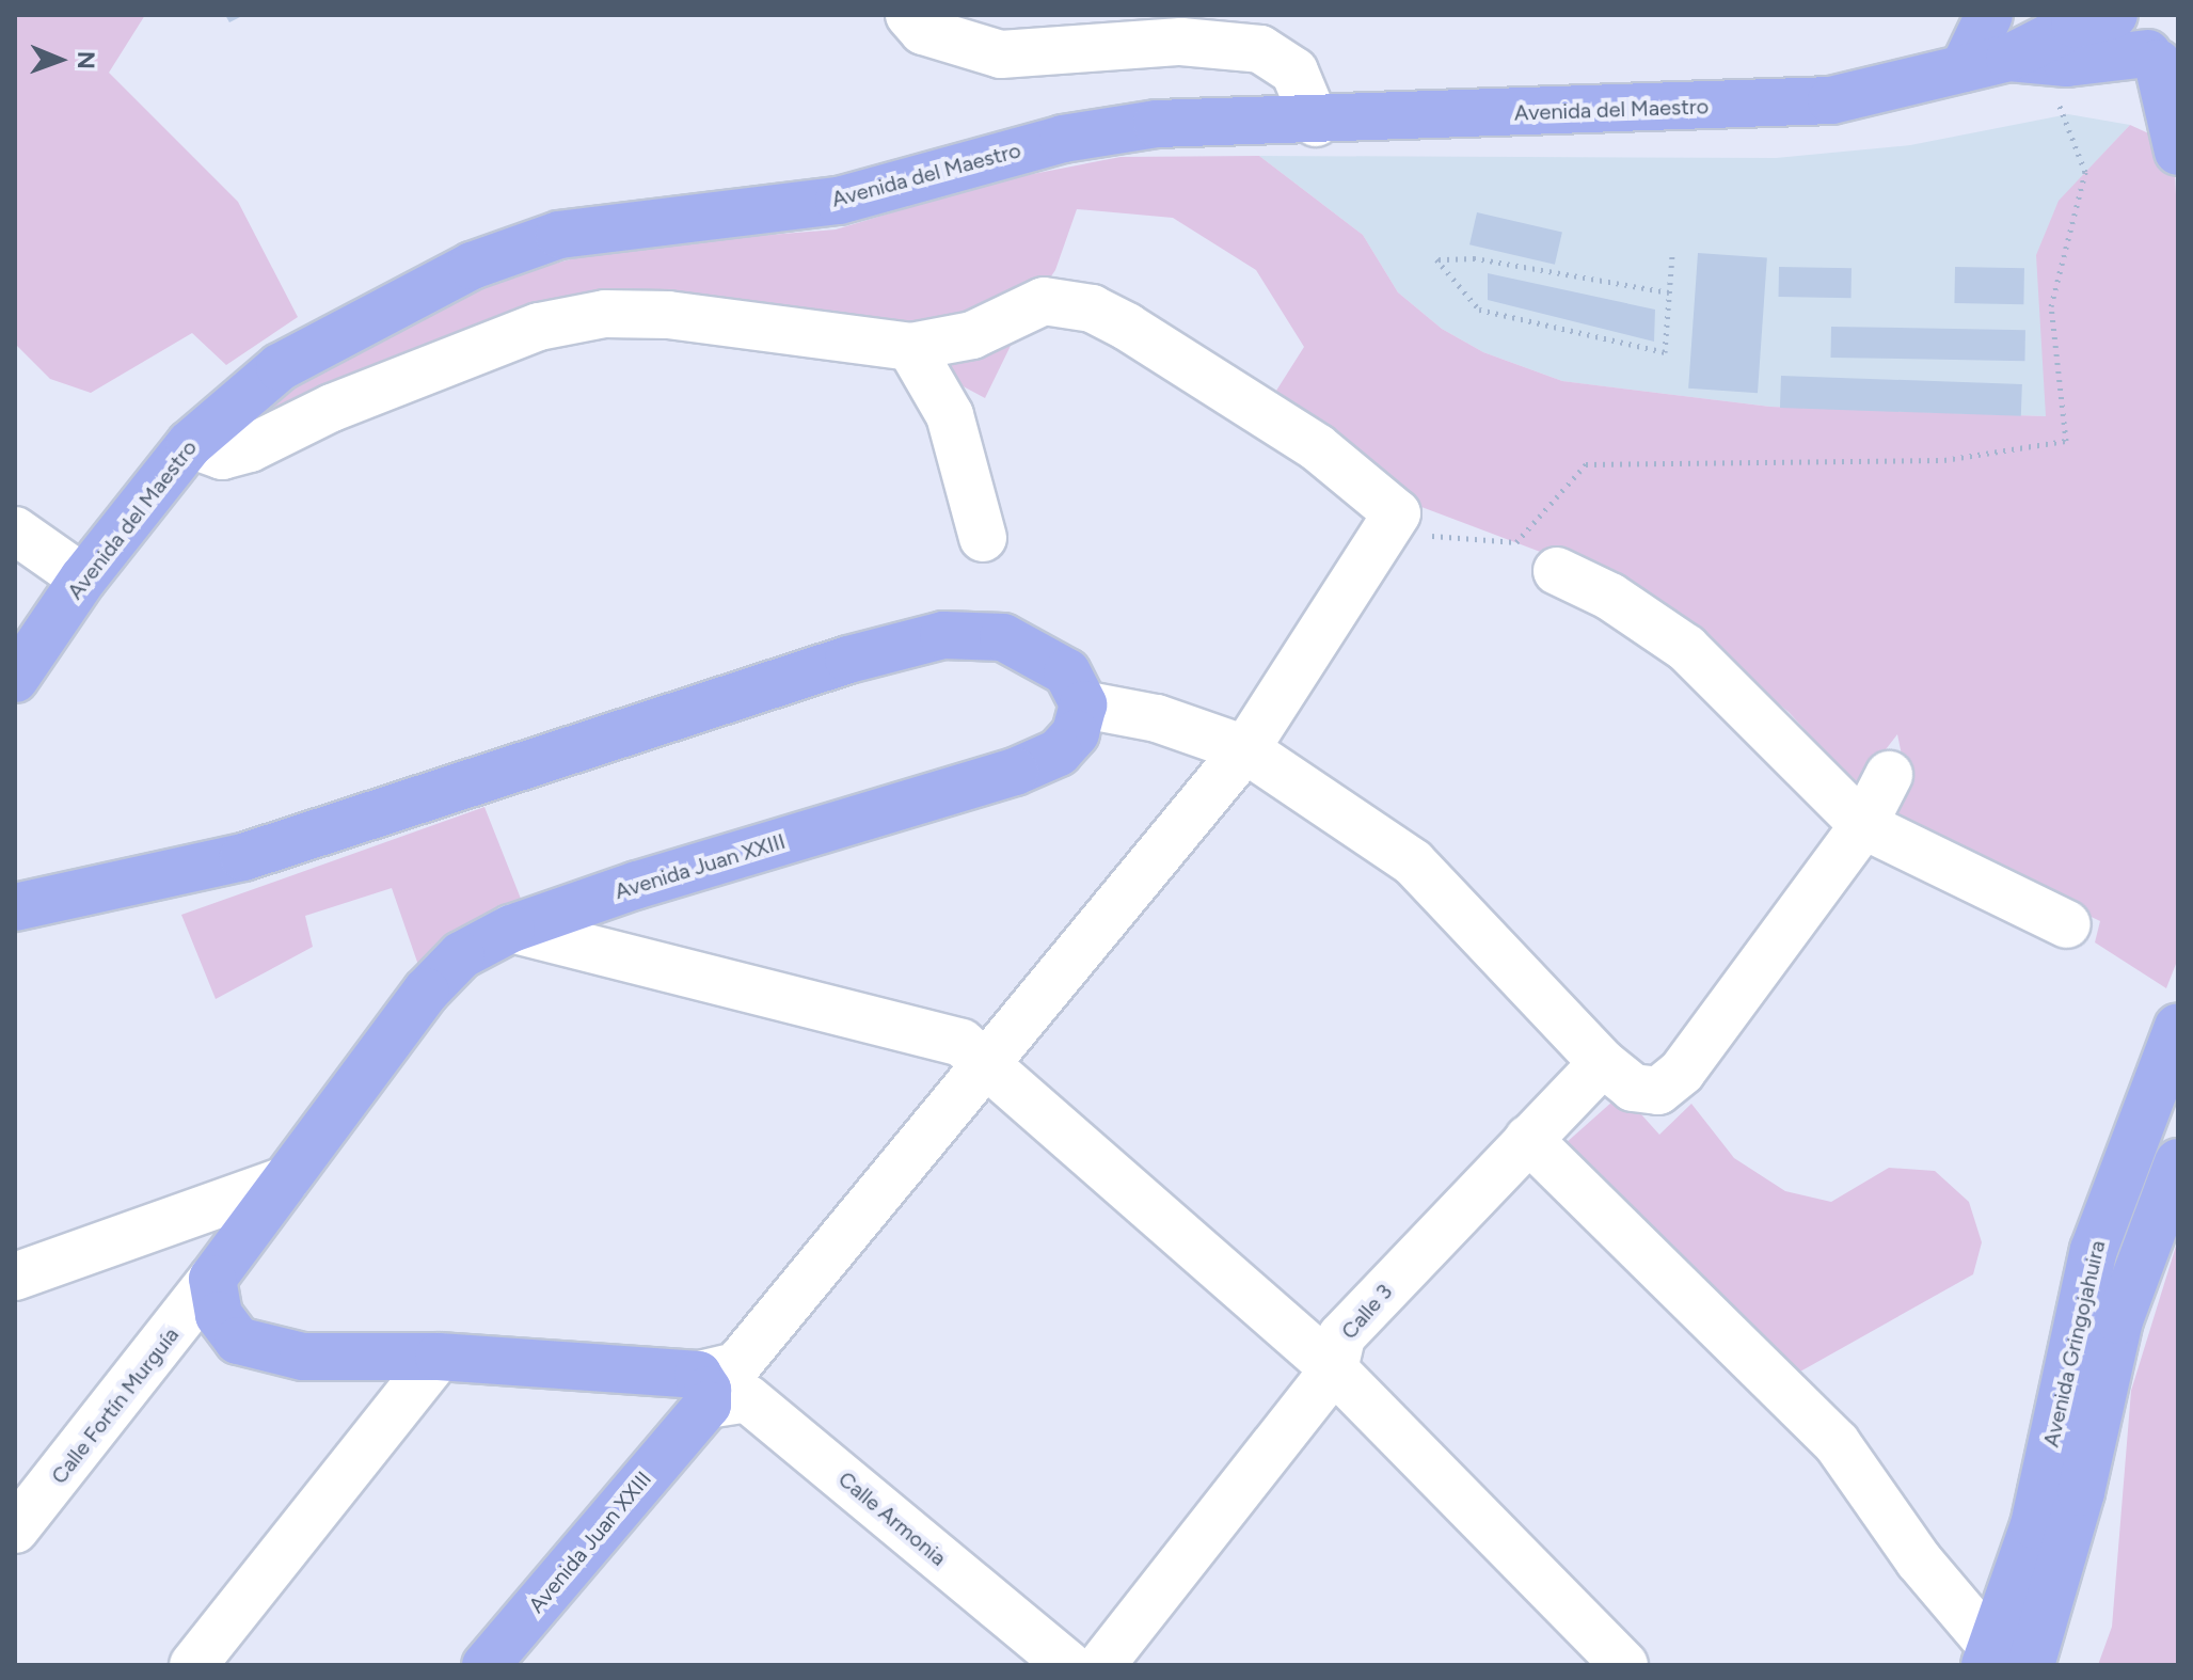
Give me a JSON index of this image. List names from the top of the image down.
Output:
{
  "streets": {
    "main road": ["Avenida del Maestro", "Avenida Juan XXIII", "Avenida Gringojahuira"],
    "street": ["Calle 3", "Calle Fortín Murguía", "Calle Armonia"]
  },
  "crossings": [
    ["Avenida Juan XXIII", "Calle Fortín Murguía"],
    ["Avenida Juan XXIII", "Calle Armonia"]
  ],
  "north": "right"
}
